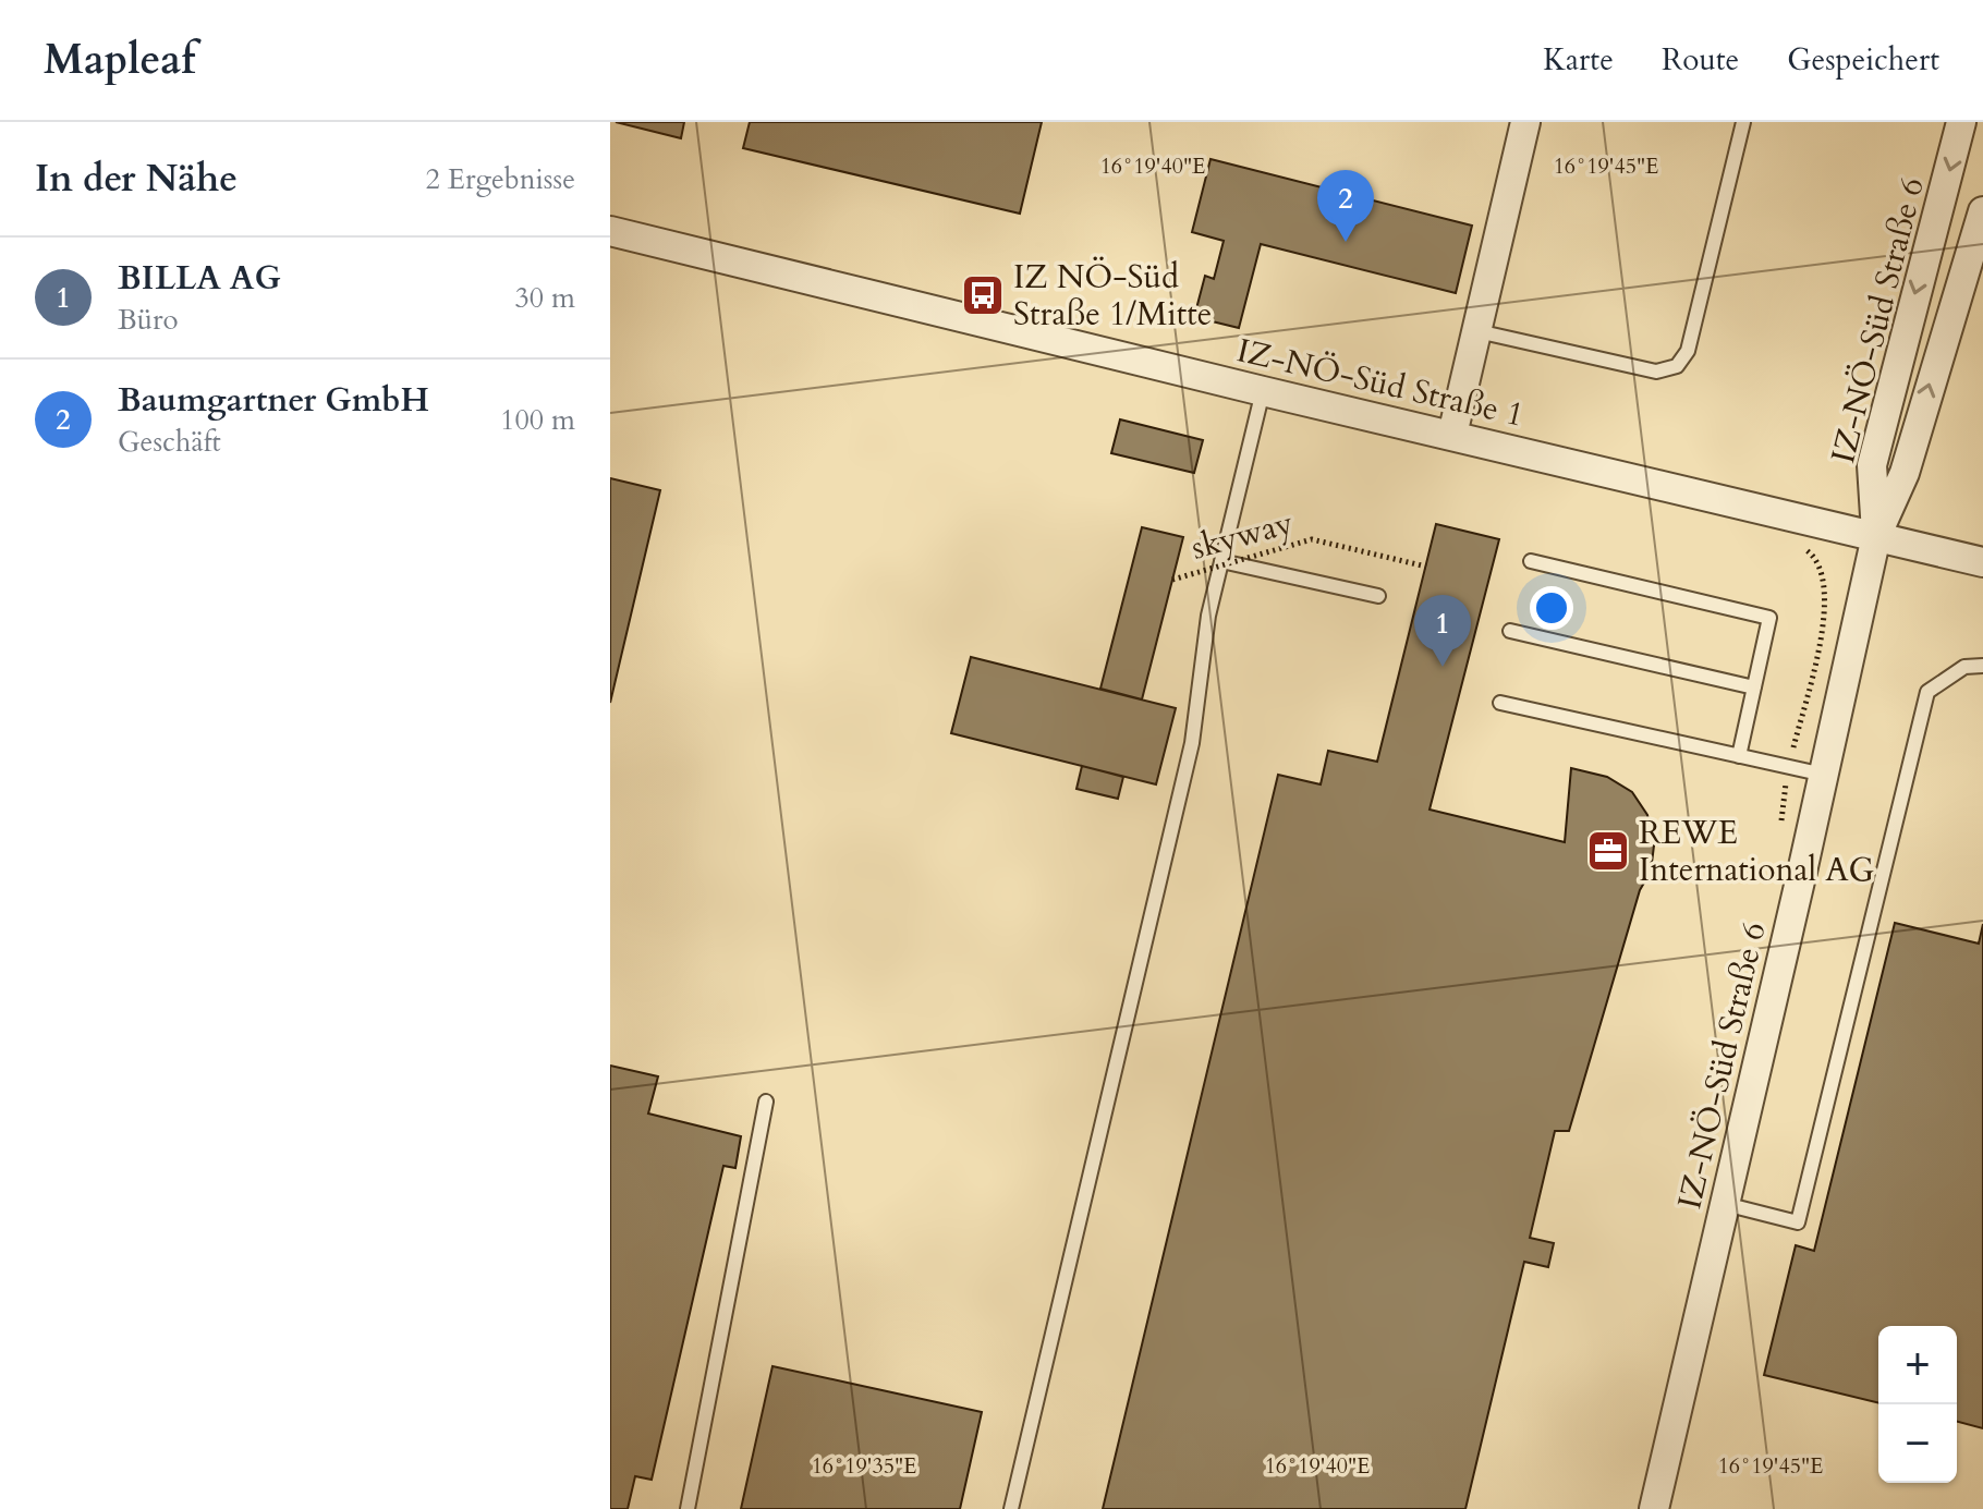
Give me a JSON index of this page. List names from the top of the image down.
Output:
{
  "streets": {
    "street": ["IZ-NÖ-Süd Straße 6", "IZ-NÖ-Süd Straße 1"],
    "path": ["skyway"]
  },
  "crossings": [
    ["IZ-NÖ-Süd Straße 6", "IZ-NÖ-Süd Straße 1"]
  ],
  "places": {
    "bus stop": ["IZ NÖ-Süd Straße 1/Mitte"],
    "office": ["REWE International AG"]
  },
  "page": {
    "header": "Mapleaf",
    "nav": ["Karte", "Route", "Gespeichert"],
    "heading": ["In der Nähe", "2 Ergebnisse"],
    "pins": ["2", "1"],
    "list": [
      {
        "mark": "1",
        "name": "BILLA AG",
        "note": "Büro",
        "value": "30 m"
      },
      {
        "mark": "2",
        "name": "Baumgartner GmbH",
        "note": "Geschäft",
        "value": "100 m"
      }
    ],
    "map_buttons": ["+", "−"]
  },
  "coordinates": ["16°19'40\"E", "16°19'45\"E", "16°19'35\"E"]
}
